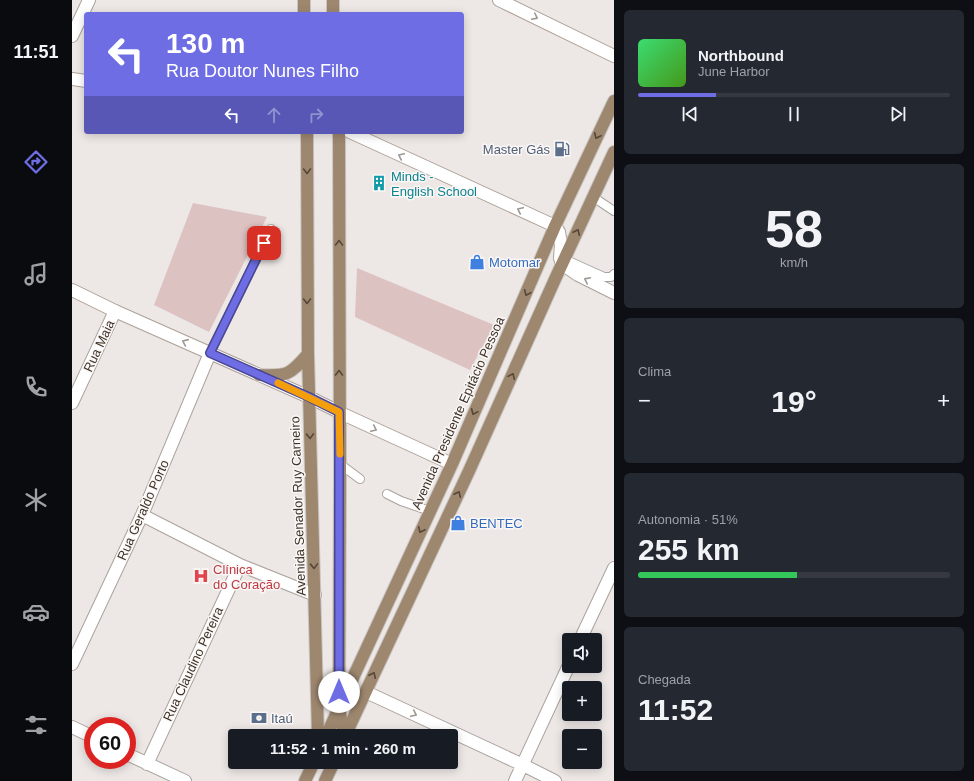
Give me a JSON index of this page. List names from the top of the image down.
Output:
{
  "streets": {
    "main road": ["Avenida Presidente Epitácio Pessoa", "Avenida Senador Ruy Carneiro"],
    "street": ["Rua Maia", "Rua Geraldo Porto", "Rua Claudino Pereira"]
  },
  "places": {
    "fuel station": ["Master Gás"],
    "building": ["Minds - English School"],
    "shop": ["Motomar", "BENTEC"],
    "hospital": ["Clínica do Coração"],
    "bank": ["Itaú"]
  },
  "page": {
    "tabs": "11:51",
    "turn": ["130 m", "Rua Doutor Nunes Filho"],
    "song": ["Northbound", "June Harbor"],
    "tile": [
      ["58", "km/h"],
      "Clima",
      ["Autonomia · 51%", "255 km"],
      ["Chegada", "11:52"]
    ],
    "heat": ["−", "19°", "+"],
    "map_buttons": ["+", "−"],
    "limit": "60",
    "trip": "11:52 · 1 min · 260 m"
  }
}
